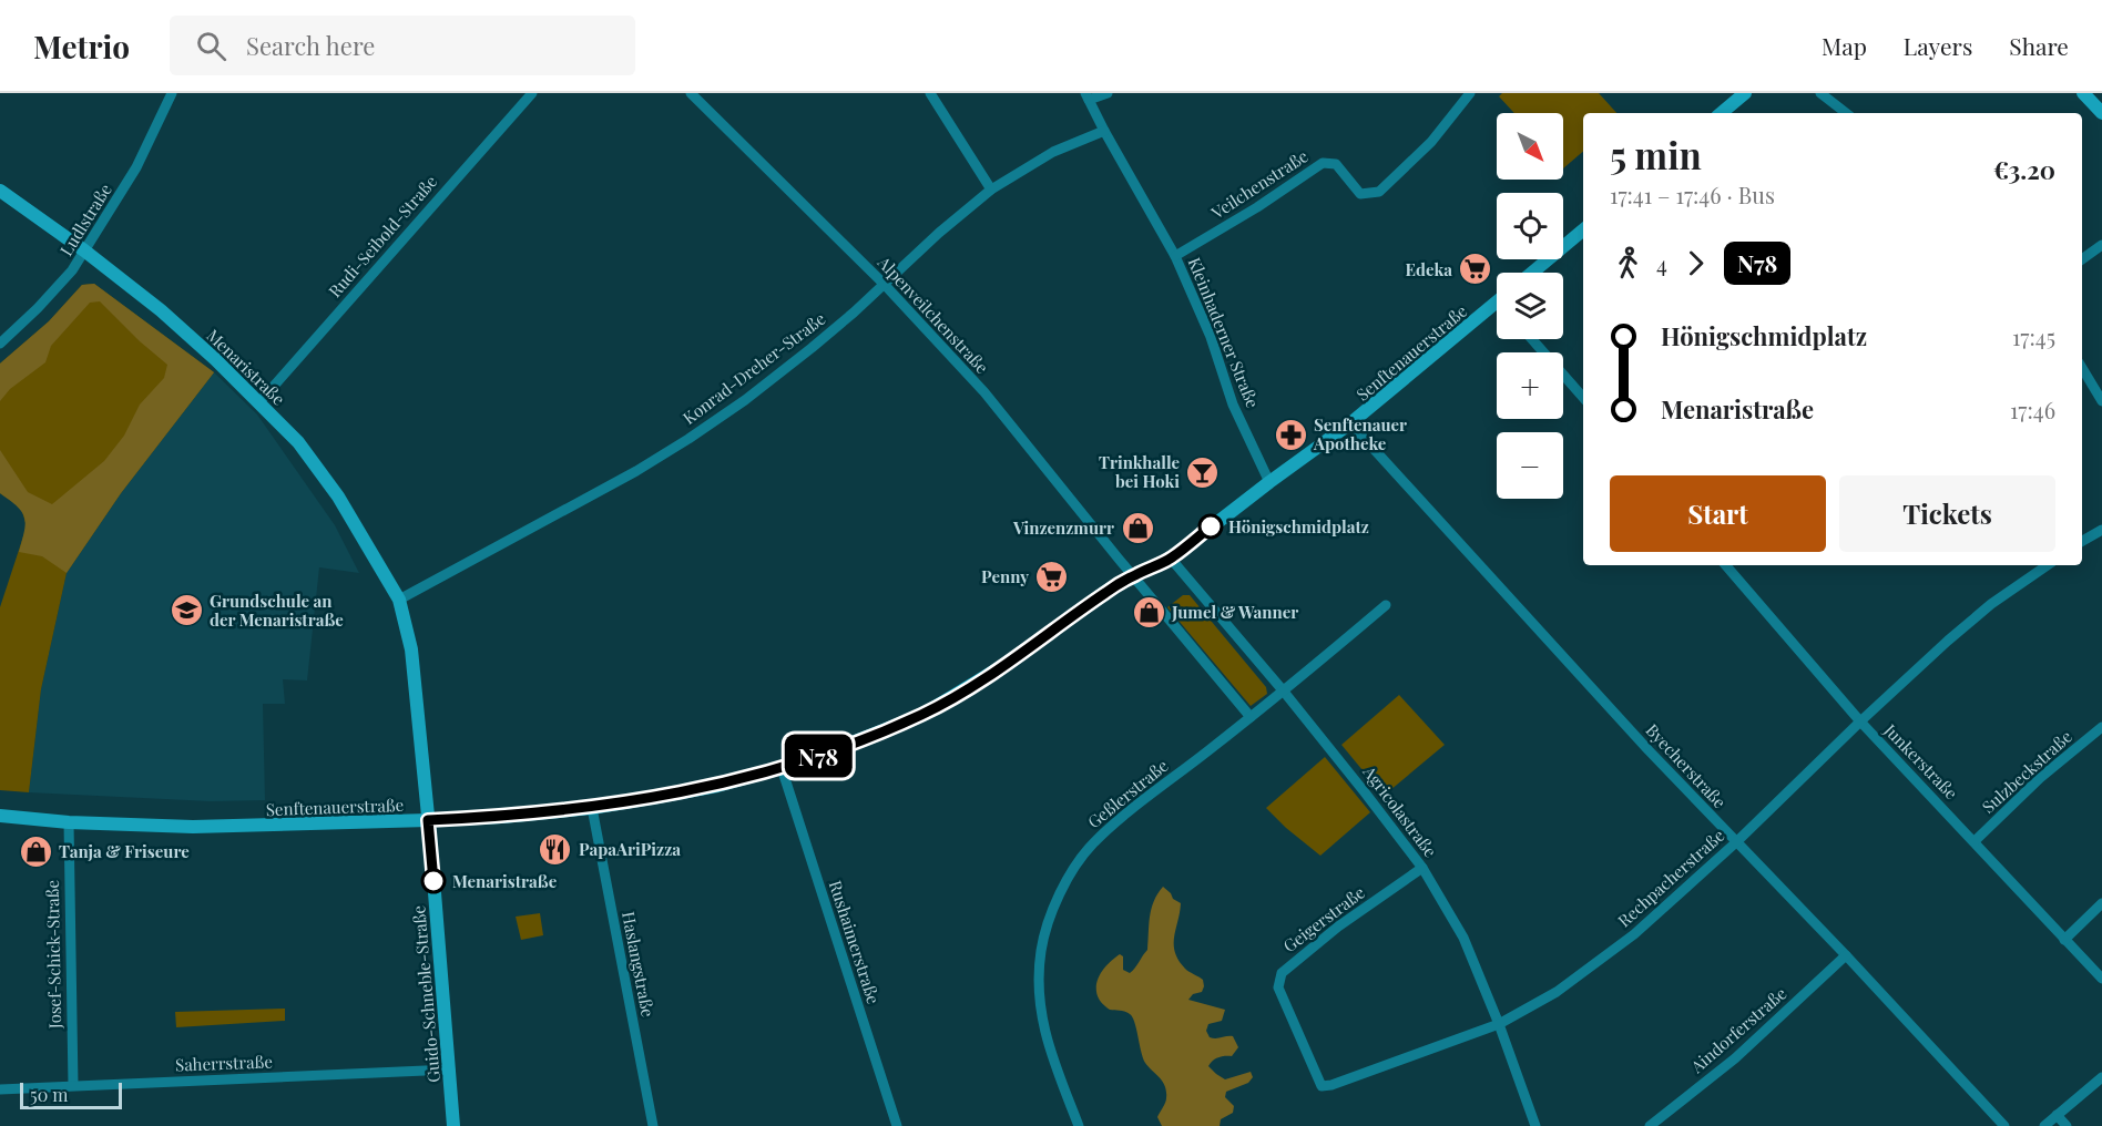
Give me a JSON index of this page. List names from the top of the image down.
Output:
{
  "streets": {
    "street": [
      "Veilchenstraße",
      "Ludlstraße",
      "Rudi-Seibold-Straße",
      "Alpenveilchenstraße",
      "Kleinhaderner Straße",
      "Senftenauerstraße",
      "Menaristraße",
      "Konrad-Dreher-Straße",
      "Junkerstraße",
      "Byecherstraße",
      "Sulzbeckstraße",
      "Geßlerstraße",
      "Agricolastraße",
      "Rechpacherstraße",
      "Geigerstraße",
      "Rushaimerstraße",
      "Josef-Schick-Straße",
      "Haslangstraße",
      "Guido-Schneble-Straße",
      "Aindorferstraße",
      "Saherrstraße"
    ]
  },
  "crossings": [
    ["Veilchenstraße", "Kleinhaderner Straße"],
    ["Ludlstraße", "Menaristraße"],
    ["Rudi-Seibold-Straße", "Menaristraße"],
    ["Alpenveilchenstraße", "Senftenauerstraße"],
    ["Alpenveilchenstraße", "Konrad-Dreher-Straße"],
    ["Kleinhaderner Straße", "Senftenauerstraße"],
    ["Kleinhaderner Straße", "Konrad-Dreher-Straße"],
    ["Senftenauerstraße", "Menaristraße"],
    ["Senftenauerstraße", "Byecherstraße"],
    ["Senftenauerstraße", "Rushaimerstraße"],
    ["Senftenauerstraße", "Josef-Schick-Straße"],
    ["Senftenauerstraße", "Haslangstraße"],
    ["Senftenauerstraße", "Guido-Schneble-Straße"],
    ["Menaristraße", "Konrad-Dreher-Straße"],
    ["Menaristraße", "Guido-Schneble-Straße"],
    ["Junkerstraße", "Sulzbeckstraße"],
    ["Junkerstraße", "Rechpacherstraße"],
    ["Byecherstraße", "Rechpacherstraße"],
    ["Byecherstraße", "Aindorferstraße"],
    ["Geßlerstraße", "Agricolastraße"],
    ["Agricolastraße", "Rechpacherstraße"],
    ["Agricolastraße", "Geigerstraße"],
    ["Rechpacherstraße", "Geigerstraße"],
    ["Josef-Schick-Straße", "Saherrstraße"],
    ["Guido-Schneble-Straße", "Saherrstraße"]
  ],
  "places": {
    "supermarket": ["Edeka", "Penny"],
    "pharmacy": ["Senftenauer Apotheke"],
    "bar": ["Trinkhalle bei Hoki"],
    "other": ["Hönigschmidplatz", "Menaristraße"],
    "shop": ["Vinzenzmurr", "Jumel & Wanner", "Tanja & Friseure"],
    "school or university": ["Grundschule an der Menaristraße"],
    "restaurant": ["PapaAriPizza"]
  },
  "lines": ["bus line N78"],
  "scale_bar": "50 m",
  "north": "bottom right",
  "page": {
    "header": "Metrio",
    "search": "Search here",
    "nav": ["Map", "Layers", "Share"],
    "on_map": "N78",
    "map_buttons": ["+", "−"],
    "heading": ["5 min", "17:41 – 17:46 · Bus", "€3.20"],
    "legs": ["4", "N78"],
    "list": [
      {
        "name": "Hönigschmidplatz",
        "value": "17:45"
      },
      {
        "name": "Menaristraße",
        "value": "17:46"
      }
    ],
    "buttons": ["Start", "Tickets"],
    "scale": "50 m"
  }
}
